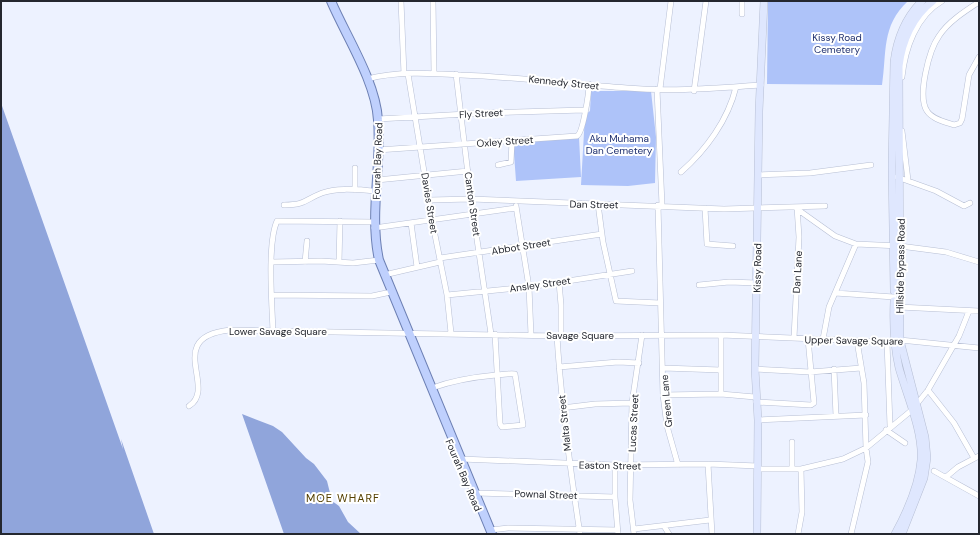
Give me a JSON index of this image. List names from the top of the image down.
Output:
{
  "streets": {
    "main road": ["Fourah Bay Road"],
    "street": [
      "Kennedy Street",
      "Fly Street",
      "Oxley Street",
      "Davies Street",
      "Canton Street",
      "Dan Street",
      "Abbot Street",
      "Hillside Bypass Road",
      "Kissy Road",
      "Dan Lane",
      "Ansley Street",
      "Lower Savage Square",
      "Savage Square",
      "Upper Savage Square",
      "Green Lane",
      "Malta Street",
      "Lucas Street",
      "Easton Street",
      "Pownal Street"
    ]
  },
  "crossings": [
    ["Kennedy Street", "Oxley Street"],
    ["Kennedy Street", "Fourah Bay Road"],
    ["Kennedy Street", "Davies Street"],
    ["Kennedy Street", "Canton Street"],
    ["Kennedy Street", "Kissy Road"],
    ["Kennedy Street", "Green Lane"],
    ["Fly Street", "Oxley Street"],
    ["Fly Street", "Fourah Bay Road"],
    ["Fly Street", "Davies Street"],
    ["Fly Street", "Canton Street"],
    ["Oxley Street", "Fourah Bay Road"],
    ["Oxley Street", "Davies Street"],
    ["Oxley Street", "Canton Street"],
    ["Fourah Bay Road", "Abbot Street"],
    ["Fourah Bay Road", "Lower Savage Square"],
    ["Fourah Bay Road", "Savage Square"],
    ["Fourah Bay Road", "Easton Street"],
    ["Fourah Bay Road", "Pownal Street"],
    ["Davies Street", "Dan Street"],
    ["Davies Street", "Abbot Street"],
    ["Davies Street", "Ansley Street"],
    ["Davies Street", "Savage Square"],
    ["Canton Street", "Dan Street"],
    ["Canton Street", "Abbot Street"],
    ["Canton Street", "Ansley Street"],
    ["Canton Street", "Savage Square"],
    ["Dan Street", "Kissy Road"],
    ["Dan Street", "Dan Lane"],
    ["Dan Street", "Green Lane"],
    ["Hillside Bypass Road", "Upper Savage Square"],
    ["Hillside Bypass Road", "Easton Street"],
    ["Kissy Road", "Savage Square"],
    ["Kissy Road", "Upper Savage Square"],
    ["Kissy Road", "Easton Street"],
    ["Dan Lane", "Upper Savage Square"],
    ["Ansley Street", "Malta Street"],
    ["Lower Savage Square", "Savage Square"],
    ["Savage Square", "Upper Savage Square"],
    ["Savage Square", "Green Lane"],
    ["Savage Square", "Malta Street"],
    ["Savage Square", "Lucas Street"],
    ["Upper Savage Square", "Easton Street"],
    ["Green Lane", "Easton Street"],
    ["Malta Street", "Easton Street"],
    ["Malta Street", "Pownal Street"],
    ["Lucas Street", "Easton Street"]
  ],
  "districts": ["MOE WHARF"],
  "parks": ["Kissy Road Cemetery", "Aku Muhama Dan Cemetery"]
}
